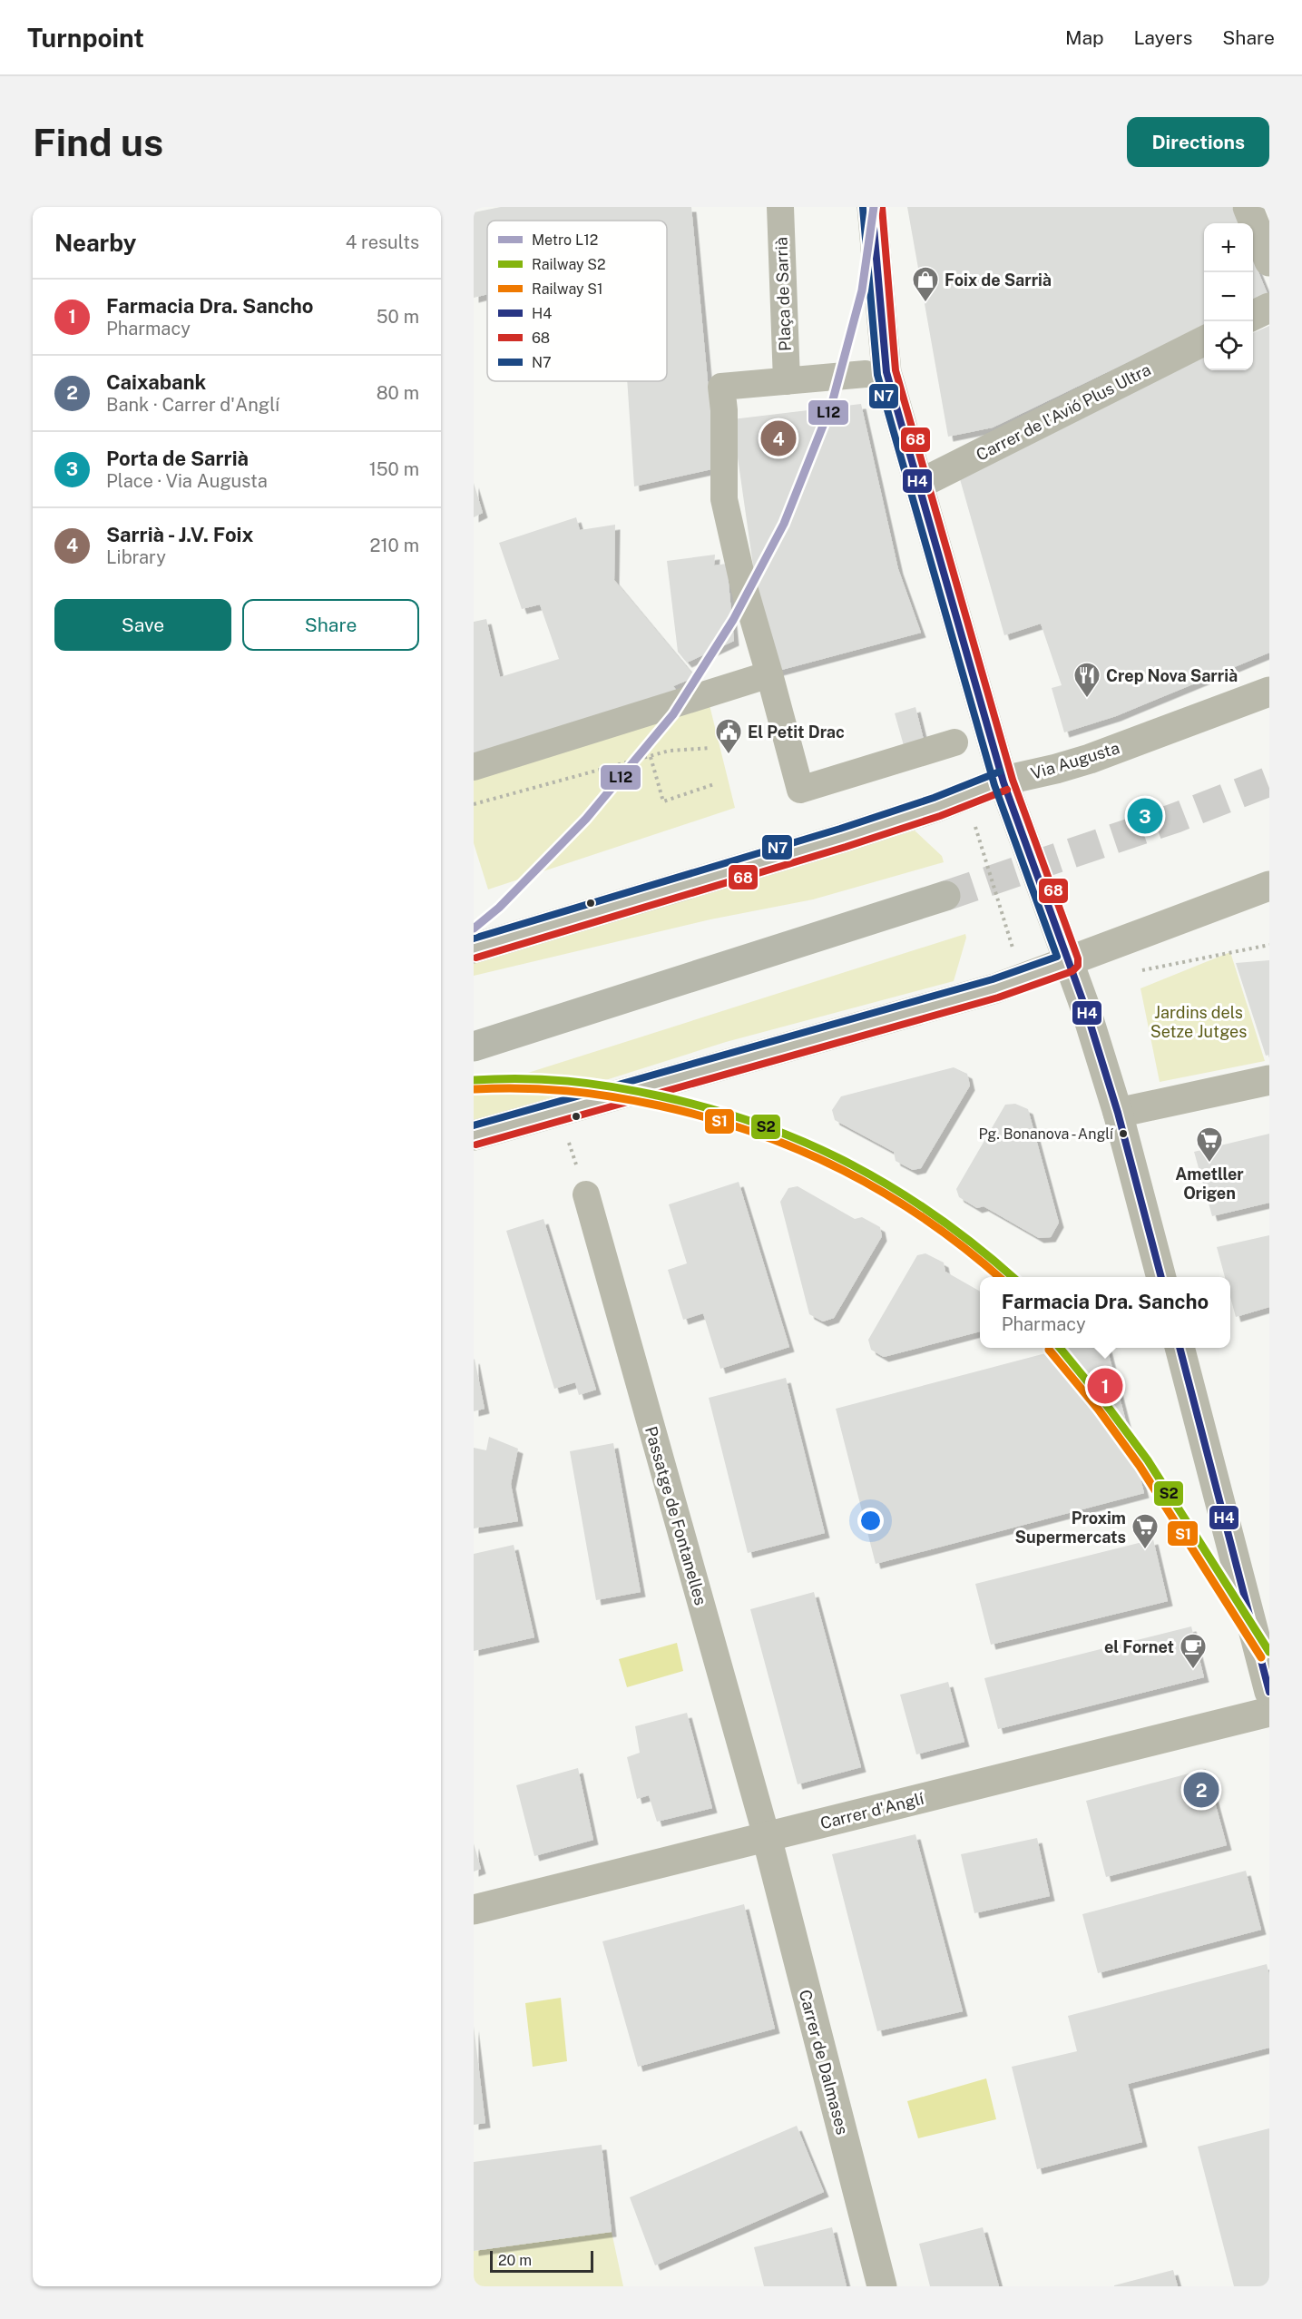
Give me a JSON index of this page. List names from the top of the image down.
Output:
{
  "streets": {
    "street": [
      "Plaça de Sarrià",
      "Carrer de l'Avió Plus Ultra",
      "Via Augusta",
      "Passatge de Fontanelles",
      "Carrer d'Anglí",
      "Carrer de Dalmases"
    ]
  },
  "crossings": [
    ["Passatge de Fontanelles", "Carrer d'Anglí"],
    ["Passatge de Fontanelles", "Carrer de Dalmases"],
    ["Carrer d'Anglí", "Carrer de Dalmases"]
  ],
  "parks": ["Jardins dels Setze Jutges"],
  "places": {
    "shop": ["Foix de Sarrià"],
    "restaurant": ["Crep Nova Sarrià"],
    "public building": ["El Petit Drac"],
    "other": ["Pg. Bonanova - Anglí"],
    "supermarket": ["Ametller Origen", "Proxim Supermercats"],
    "cafe": ["el Fornet"]
  },
  "lines": [
    "metro line L12",
    "transit line H4",
    "transit line 68",
    "transit line N7",
    "rail line S2",
    "rail line S1"
  ],
  "legend": [
    "Metro L12",
    "Railway S2",
    "Railway S1",
    "H4",
    "68",
    "N7"
  ],
  "scale_bar": "20 m",
  "page": {
    "header": "Turnpoint",
    "nav": ["Map", "Layers", "Share"],
    "buttons": [
      "Directions",
      ["Save", "Share"]
    ],
    "title": "Find us",
    "heading": ["Nearby", "4 results"],
    "map_buttons": ["+", "−"],
    "list": [
      {
        "mark": "1",
        "name": "Farmacia Dra. Sancho",
        "note": "Pharmacy",
        "value": "50 m"
      },
      {
        "mark": "2",
        "name": "Caixabank",
        "note": "Bank · Carrer d'Anglí",
        "value": "80 m"
      },
      {
        "mark": "3",
        "name": "Porta de Sarrià",
        "note": "Place · Via Augusta",
        "value": "150 m"
      },
      {
        "mark": "4",
        "name": "Sarrià - J.V. Foix",
        "note": "Library",
        "value": "210 m"
      }
    ],
    "pins": [
      "4",
      "3",
      "1",
      "2"
    ],
    "popup": ["Farmacia Dra. Sancho", "Pharmacy"],
    "scale": "20 m"
  }
}
